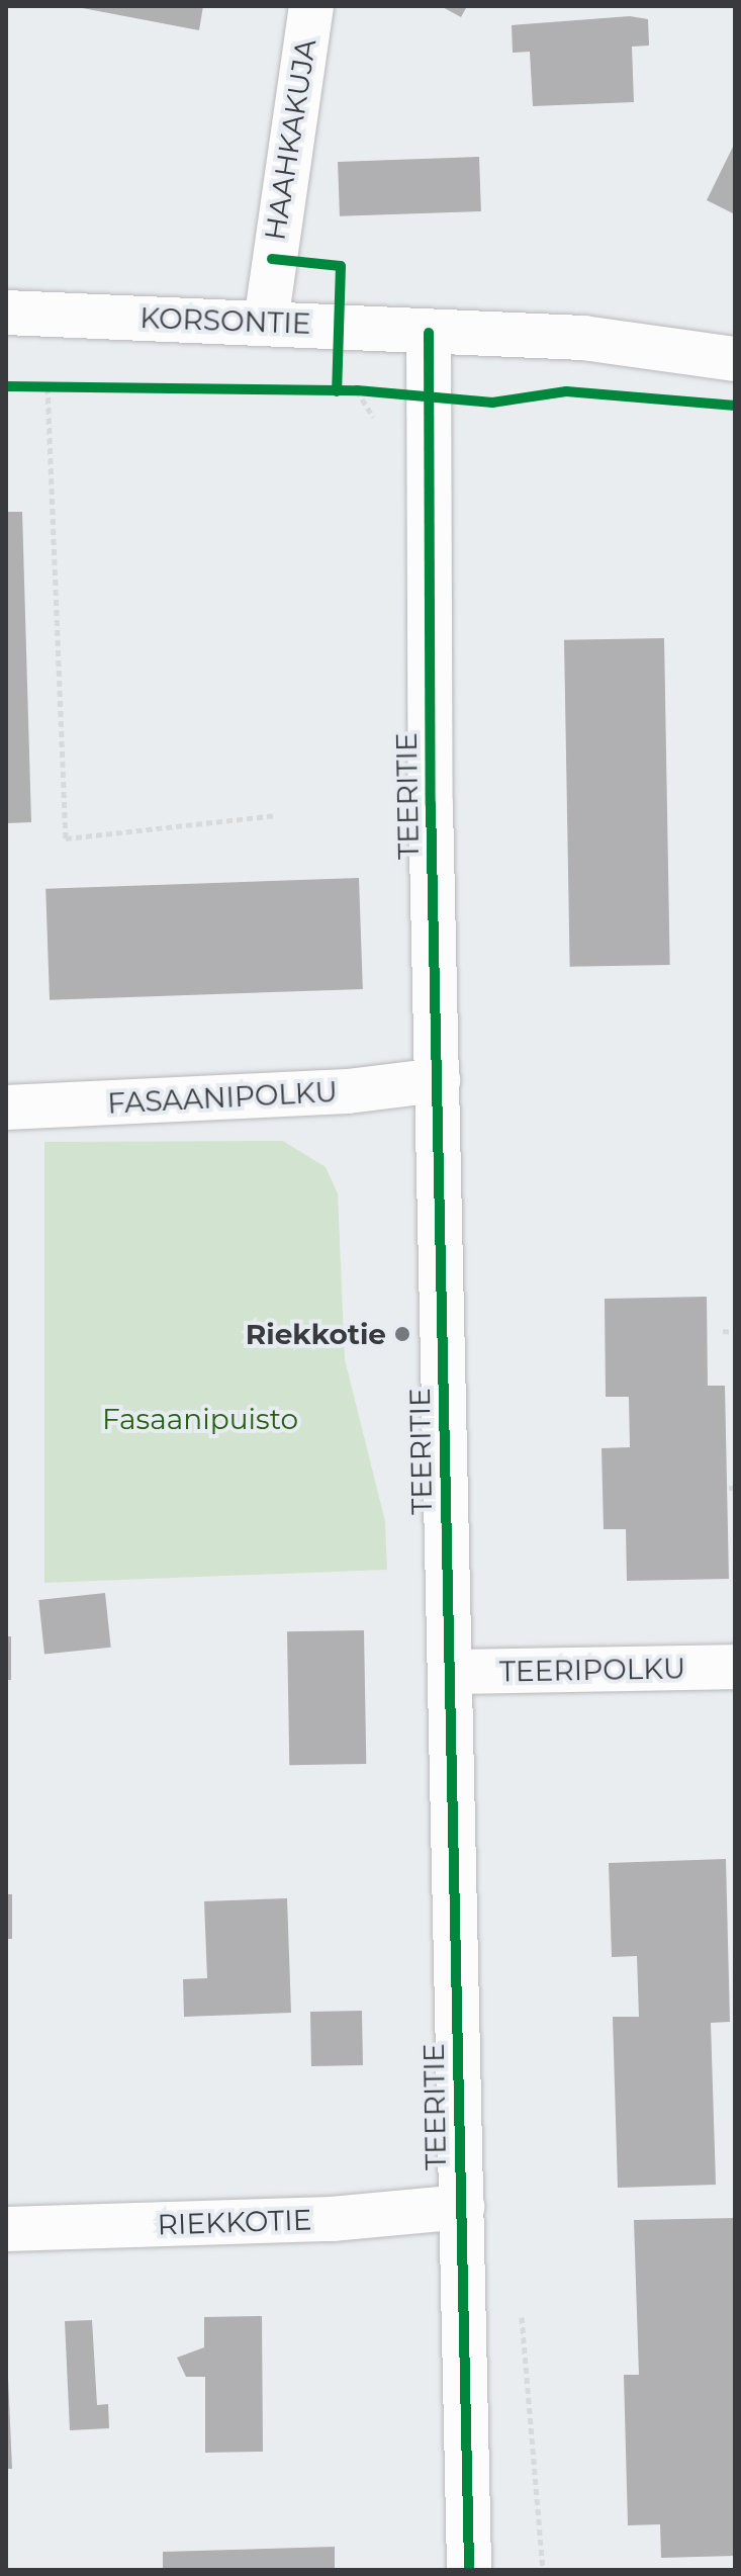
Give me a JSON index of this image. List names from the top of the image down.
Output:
{
  "streets": {
    "street": [
      "HAAHKAKUJA",
      "KORSONTIE",
      "TEERITIE",
      "FASAANIPOLKU",
      "TEERIPOLKU",
      "RIEKKOTIE"
    ]
  },
  "crossings": [
    ["HAAHKAKUJA", "KORSONTIE"],
    ["KORSONTIE", "TEERITIE"],
    ["TEERITIE", "FASAANIPOLKU"],
    ["TEERITIE", "TEERIPOLKU"],
    ["TEERITIE", "RIEKKOTIE"]
  ],
  "parks": ["Fasaanipuisto"],
  "places": ["Riekkotie"]
}
